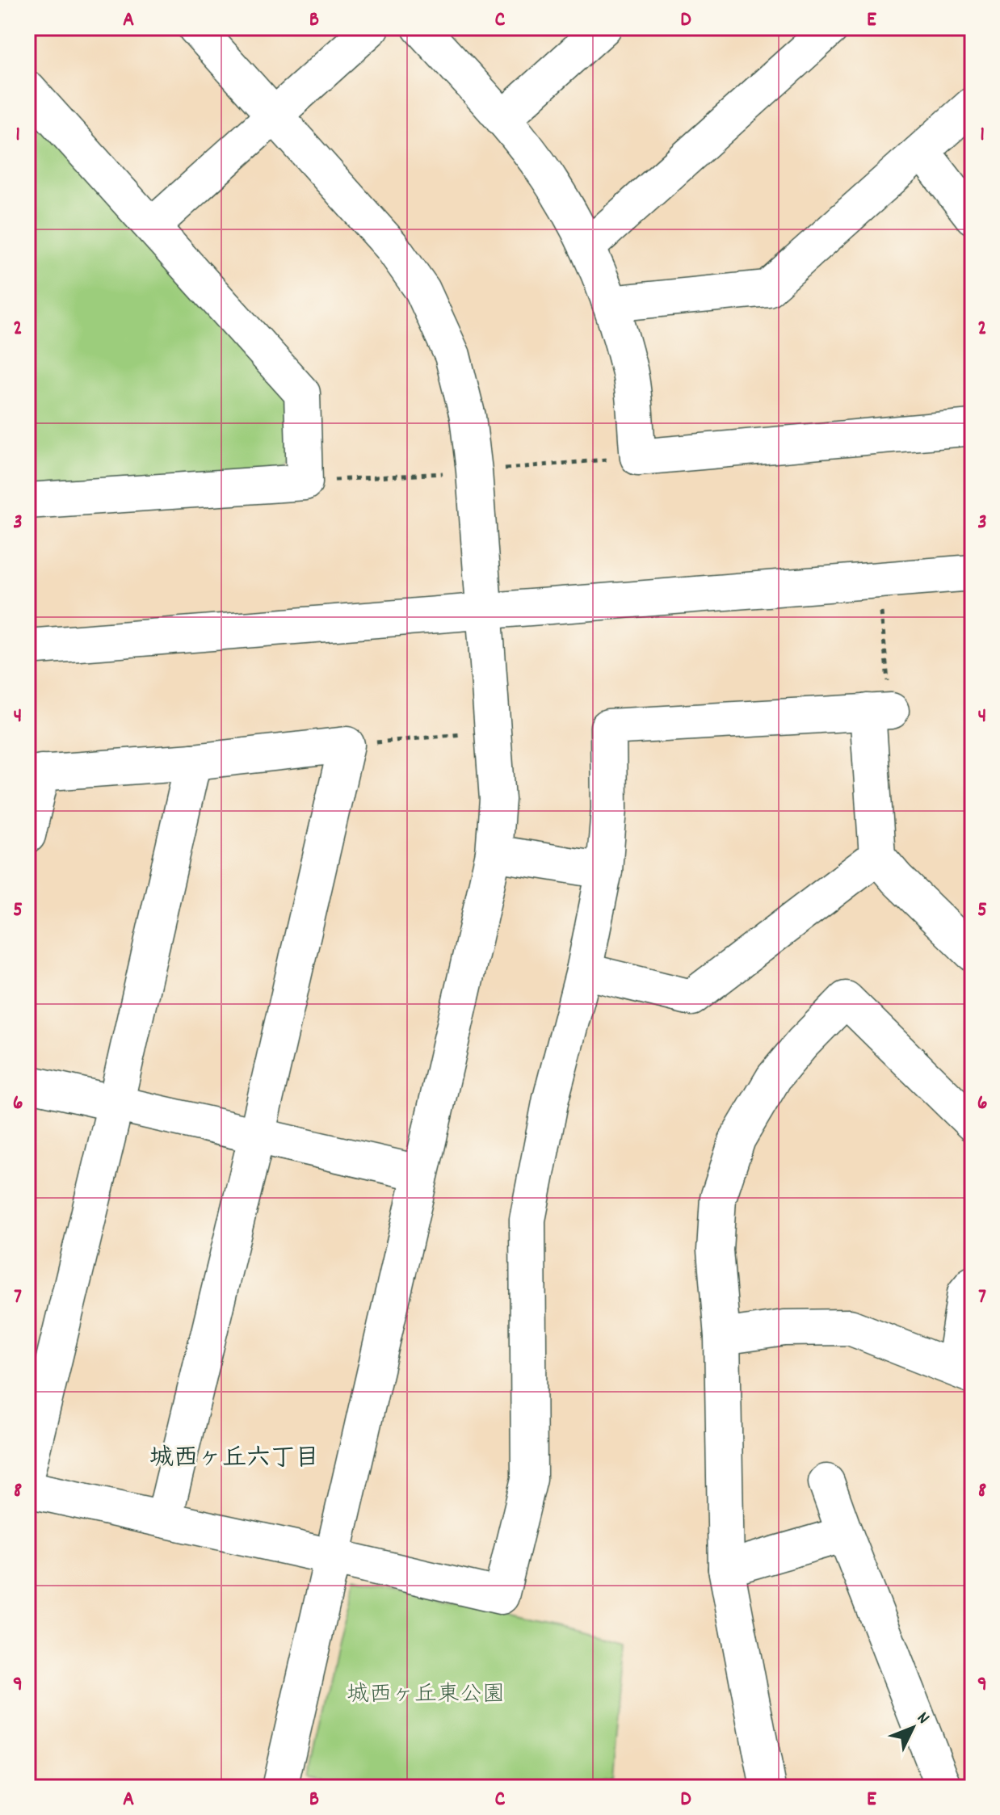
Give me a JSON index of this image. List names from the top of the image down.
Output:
{
  "districts": ["城西ヶ丘六丁目"],
  "parks": ["城西ヶ丘東公園"],
  "north": "top right",
  "grid": {
    "columns": [
      "A",
      "B",
      "C",
      "D",
      "E"
    ],
    "rows": [
      "1",
      "2",
      "3",
      "4",
      "5",
      "6",
      "7",
      "8",
      "9"
    ]
  }
}
